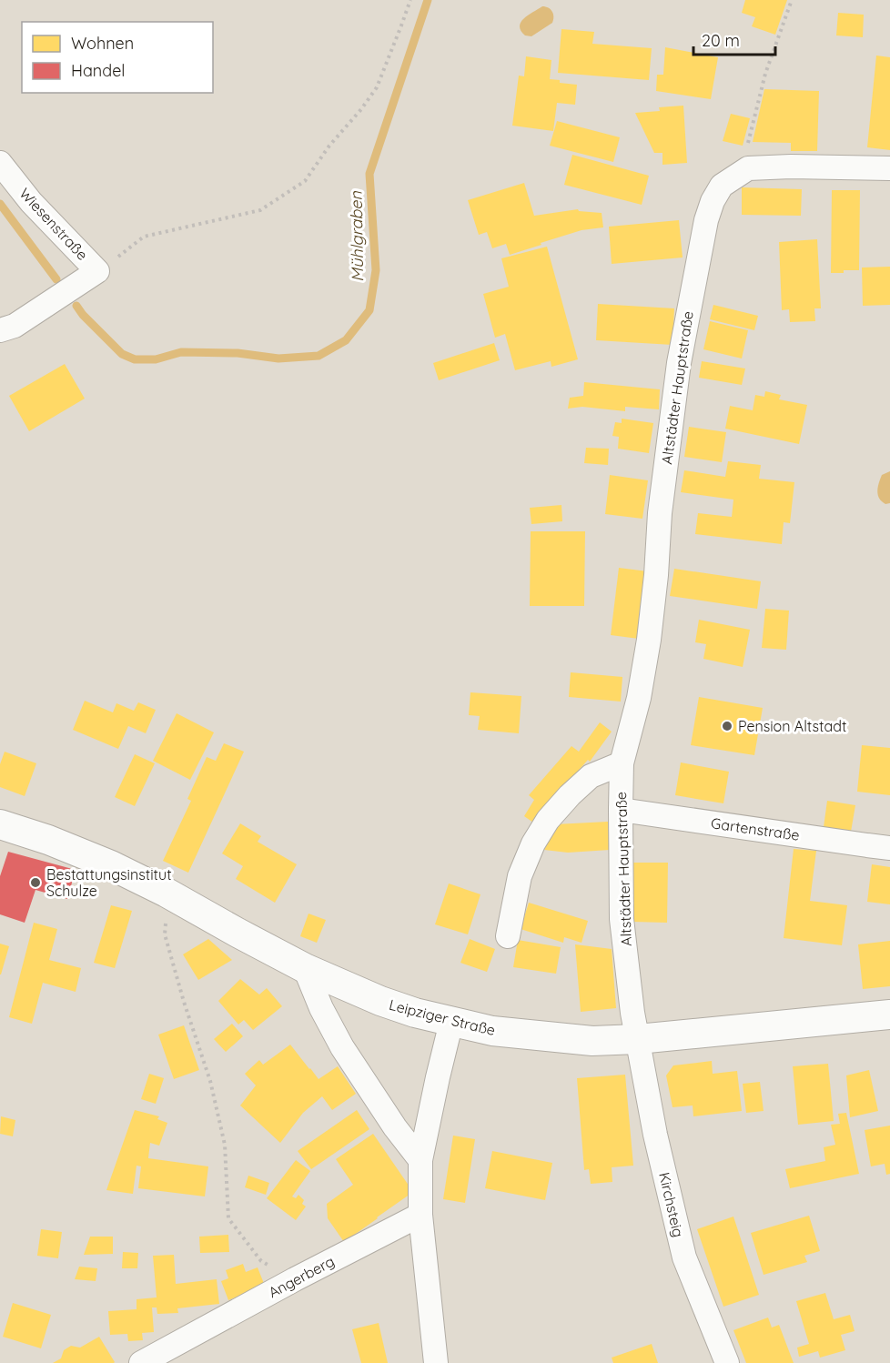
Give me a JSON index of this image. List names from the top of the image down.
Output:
{
  "streets": {
    "street": [
      "Wiesenstraße",
      "Altstädter Hauptstraße",
      "Gartenstraße",
      "Leipziger Straße",
      "Kirchsteig",
      "Angerberg"
    ]
  },
  "crossings": [
    ["Altstädter Hauptstraße", "Gartenstraße"],
    ["Altstädter Hauptstraße", "Leipziger Straße"],
    ["Altstädter Hauptstraße", "Kirchsteig"],
    ["Leipziger Straße", "Kirchsteig"]
  ],
  "water": ["Mühlgraben"],
  "places": ["Pension Altstadt", "Bestattungsinstitut Schulze"],
  "legend": ["Wohnen", "Handel"],
  "scale_bar": "20 m"
}
